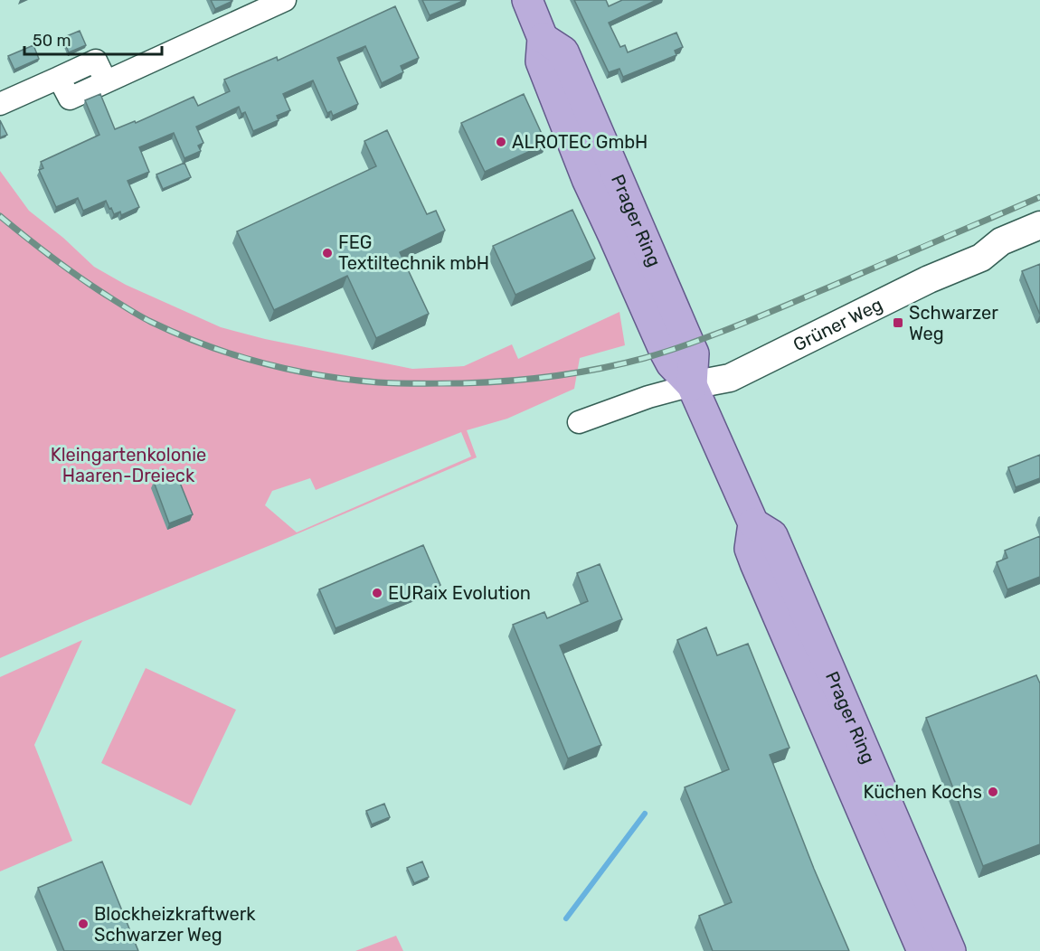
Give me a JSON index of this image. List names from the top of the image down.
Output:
{
  "streets": {
    "main road": ["Prager Ring"],
    "street": ["Grüner Weg"]
  },
  "crossings": [
    ["Prager Ring", "Grüner Weg"]
  ],
  "parks": ["Kleingartenkolonie Haaren-Dreieck"],
  "places": {
    "other": [
      "ALROTEC GmbH",
      "FEG Textiltechnik mbH",
      "EURaix Evolution",
      "Küchen Kochs",
      "Blockheizkraftwerk Schwarzer Weg"
    ],
    "transit": ["Schwarzer Weg"]
  },
  "scale_bar": "50 m"
}
